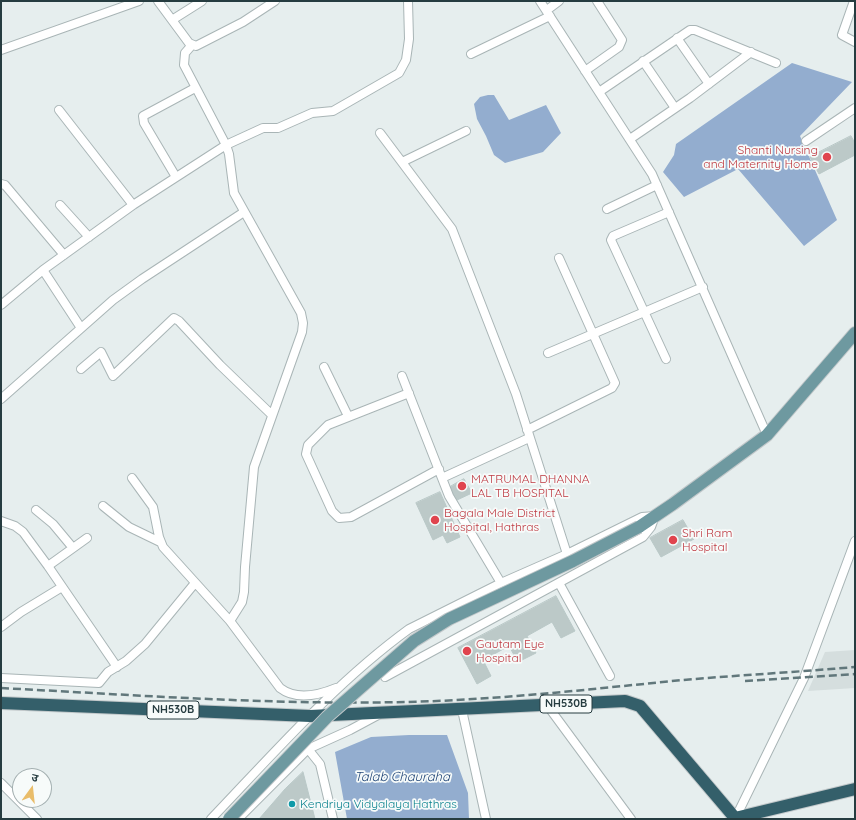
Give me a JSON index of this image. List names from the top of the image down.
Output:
{
  "streets": {
    "highway": ["NH530B"]
  },
  "water": ["Talab Chauraha"],
  "places": [
    "Shanti Nursing and Maternity Home",
    "MATRUMAL DHANNA LAL TB HOSPITAL",
    "Bagala Male District Hospital, Hathras",
    "Shri Ram Hospital",
    "Gautam Eye Hospital",
    "Kendriya Vidyalaya Hathras"
  ],
  "north": "top"
}
